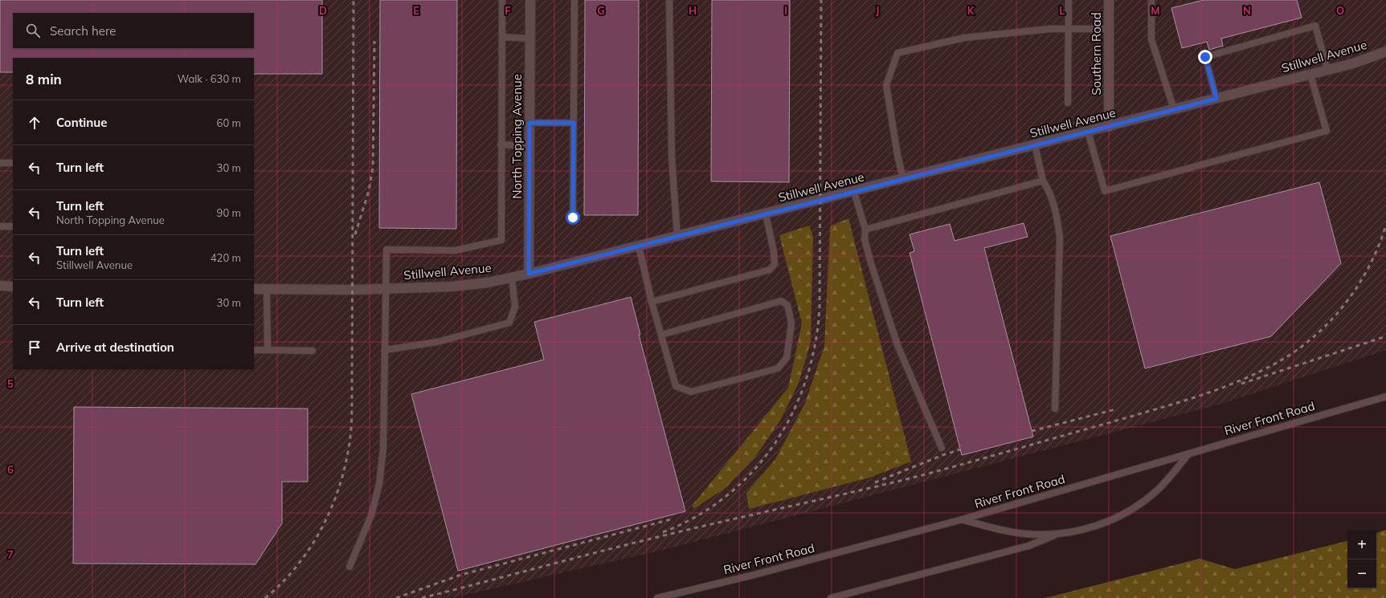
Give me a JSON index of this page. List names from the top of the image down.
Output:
{
  "streets": {
    "street": ["Southern Road", "Stillwell Avenue", "North Topping Avenue"],
    "lane": ["River Front Road"]
  },
  "crossings": [
    ["Southern Road", "Stillwell Avenue"],
    ["Stillwell Avenue", "North Topping Avenue"]
  ],
  "page": {
    "search": "Search here",
    "heading": ["8 min", "Walk · 630 m"],
    "list": [
      ["Continue", "60 m"],
      ["Turn left", "30 m"],
      ["Turn left", "North Topping Avenue", "90 m"],
      ["Turn left", "Stillwell Avenue", "420 m"],
      ["Turn left", "30 m"],
      "Arrive at destination"
    ],
    "map_buttons": ["+", "−"]
  },
  "grid": {
    "columns": [
      "D",
      "E",
      "F",
      "G",
      "H",
      "I",
      "J",
      "K",
      "L",
      "M",
      "N",
      "O"
    ],
    "rows": ["5", "6", "7"]
  }
}
